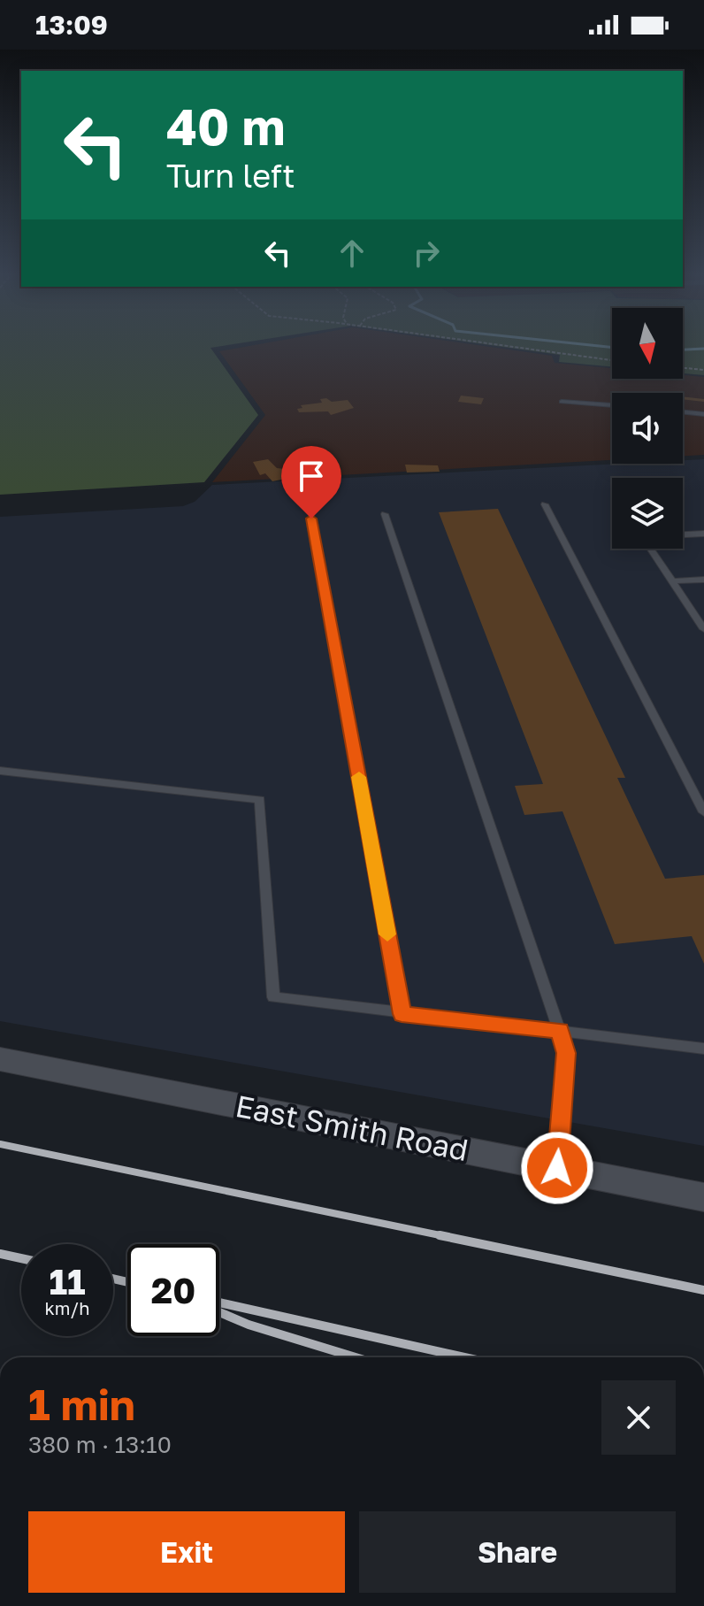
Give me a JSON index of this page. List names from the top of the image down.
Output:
{
  "streets": {
    "street": ["East Smith Road"]
  },
  "north": "bottom",
  "page": {
    "status": "13:09",
    "turn": ["40 m", "Turn left"],
    "speed": "11 km/h",
    "limit": "20",
    "heading": ["1 min", "380 m · 13:10"],
    "buttons": ["Exit", "Share"]
  }
}
